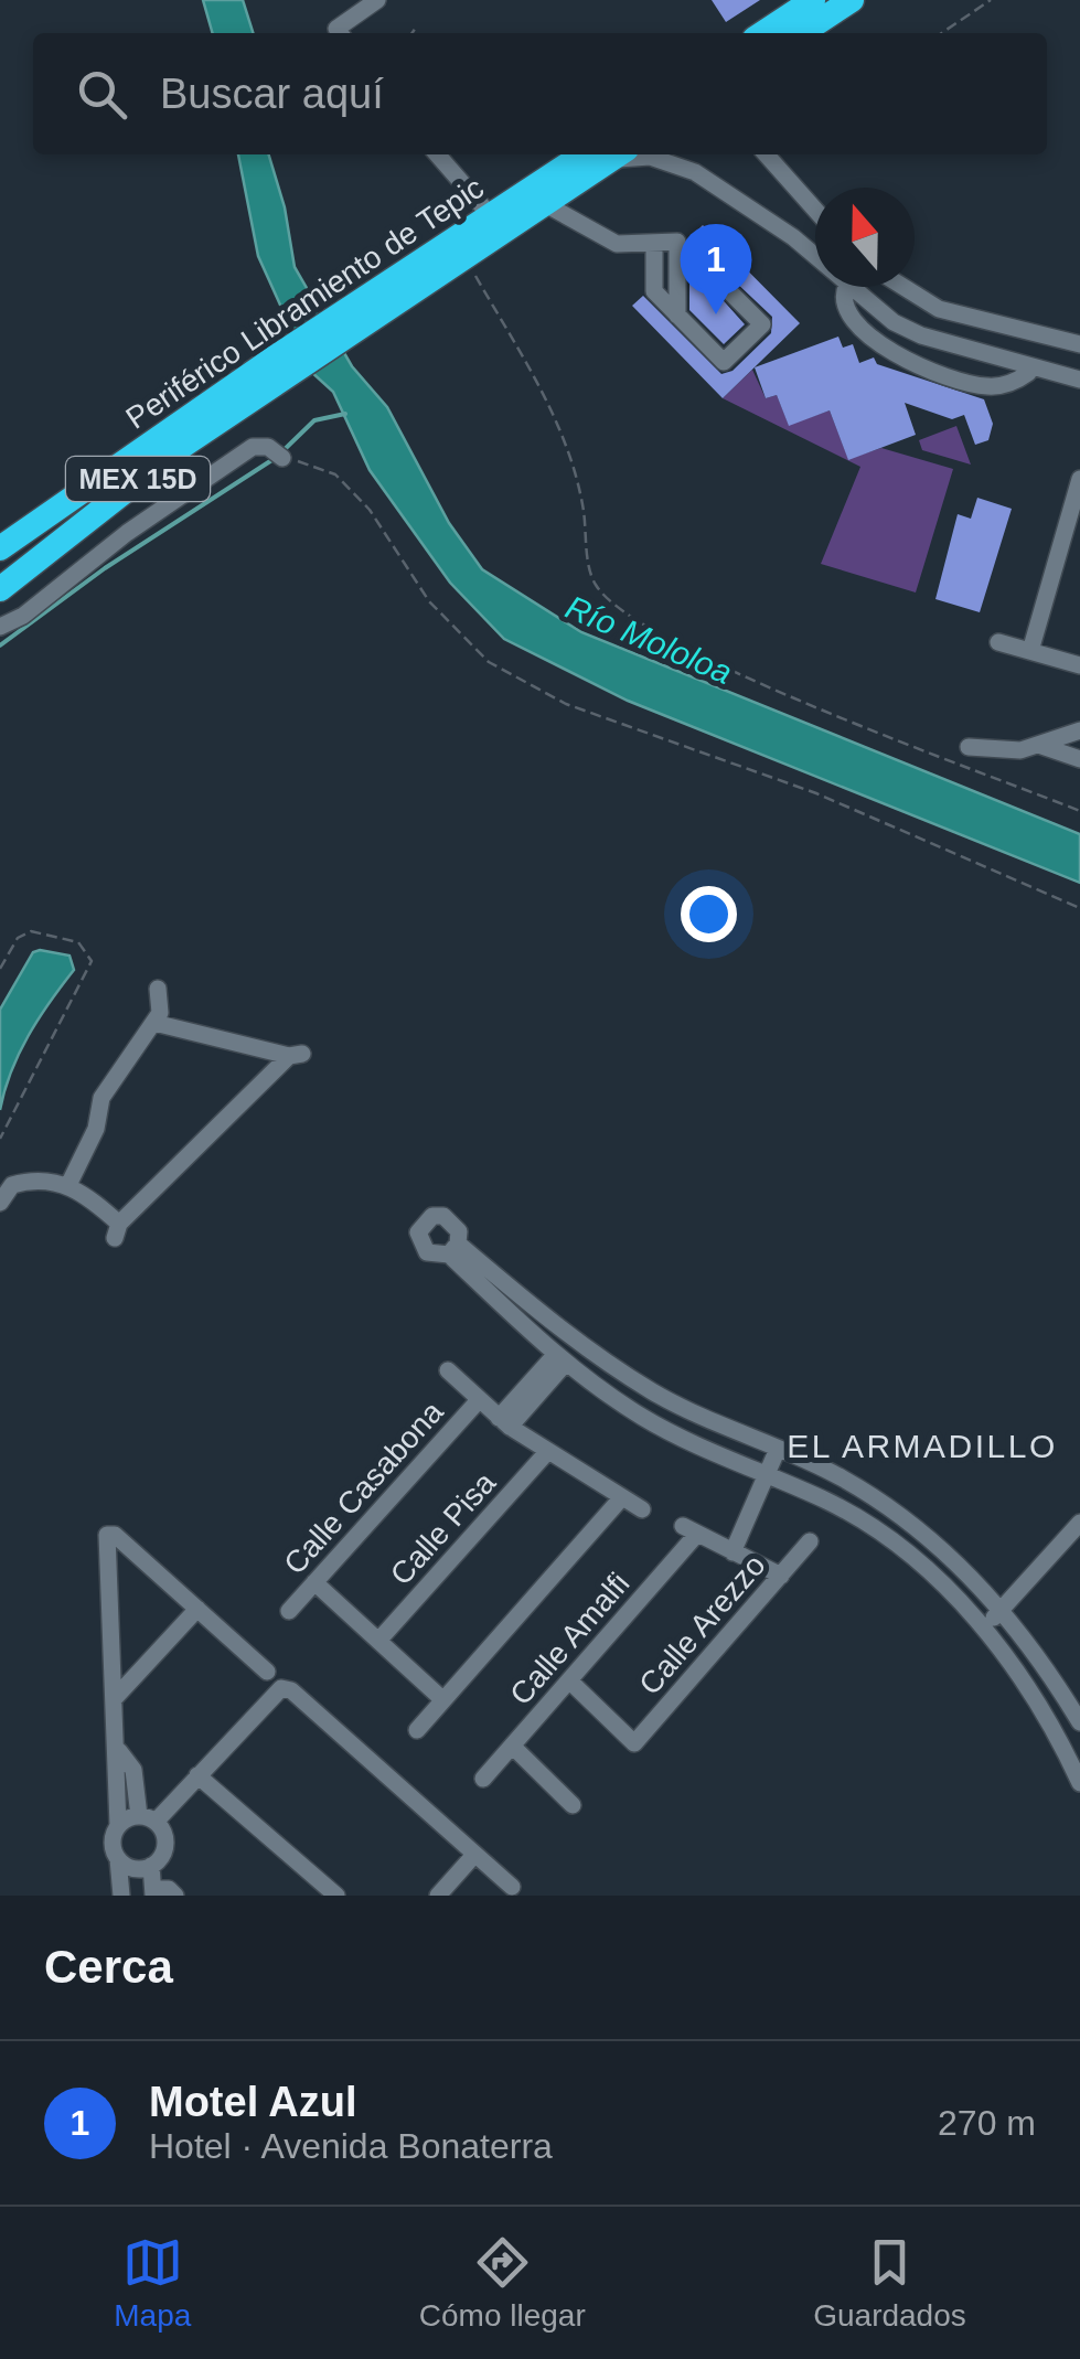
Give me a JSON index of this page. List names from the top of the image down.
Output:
{
  "streets": {
    "highway": ["Periférico Libramiento de Tepic", "MEX 15D"],
    "street": [
      "Calle Casabona",
      "Calle Pisa",
      "Calle Arezzo",
      "Calle Amalfi"
    ]
  },
  "crossings": [
    ["Calle Arezzo", "Calle Amalfi"]
  ],
  "districts": ["EL ARMADILLO"],
  "water": ["Río Mololoa"],
  "north": "top",
  "page": {
    "search": "Buscar aquí",
    "pins": "1",
    "heading": "Cerca",
    "list": [
      {
        "mark": "1",
        "name": "Motel Azul",
        "note": "Hotel · Avenida Bonaterra",
        "value": "270 m"
      }
    ],
    "nav": ["Mapa", "Cómo llegar", "Guardados"]
  }
}
